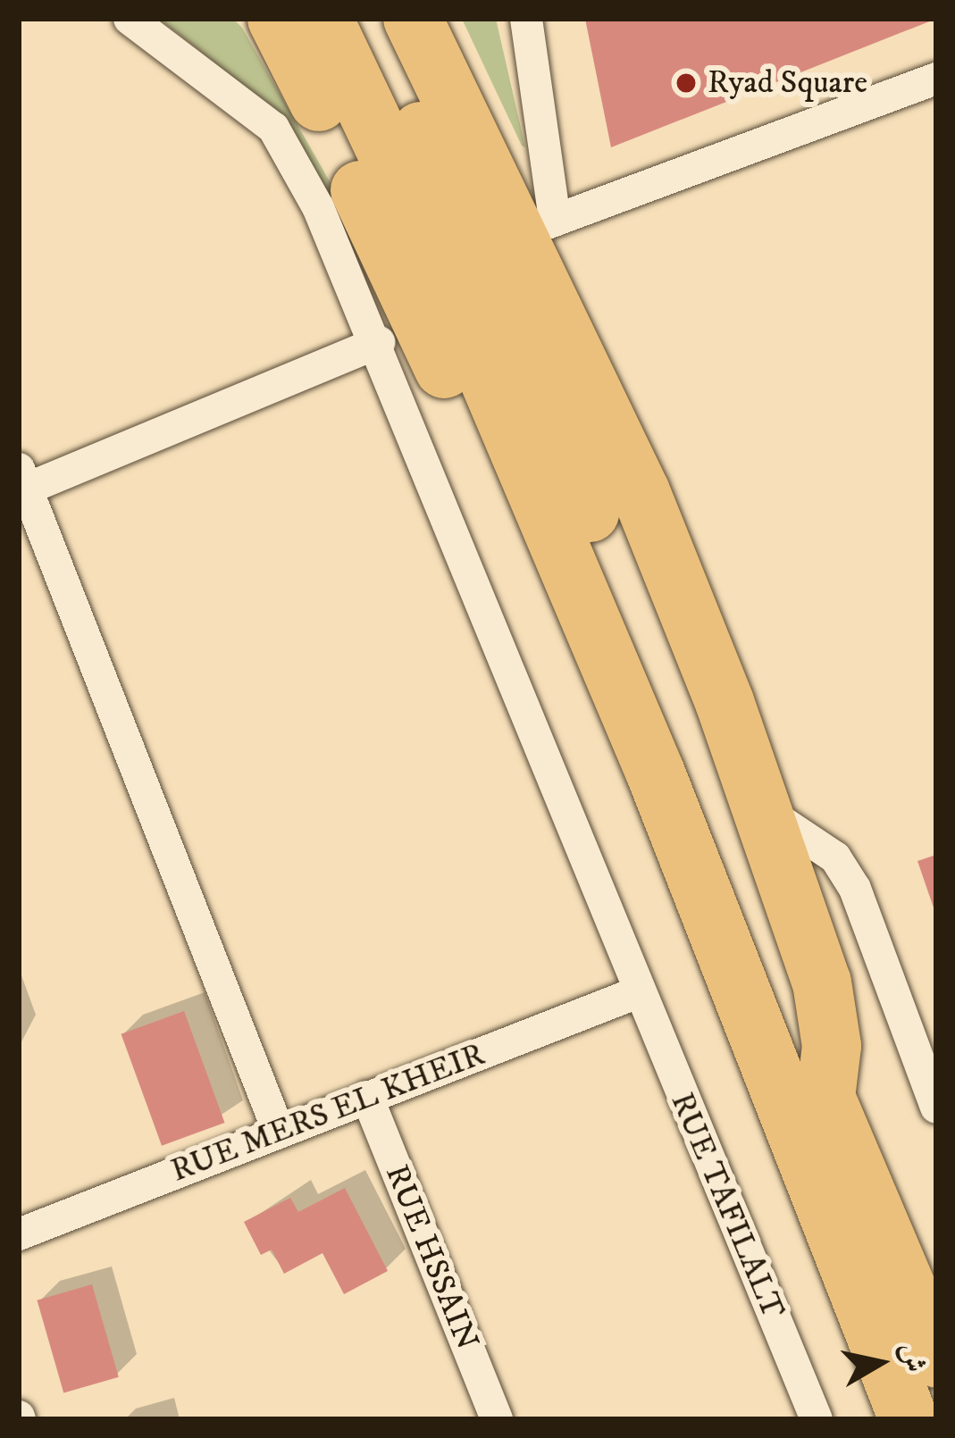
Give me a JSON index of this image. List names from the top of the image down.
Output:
{
  "streets": {
    "street": ["RUE MERS EL KHEIR", "RUE TAFILALT", "RUE HSSAIN"]
  },
  "crossings": [
    ["RUE MERS EL KHEIR", "RUE TAFILALT"],
    ["RUE MERS EL KHEIR", "RUE HSSAIN"]
  ],
  "places": ["Ryad Square"],
  "north": "right"
}
